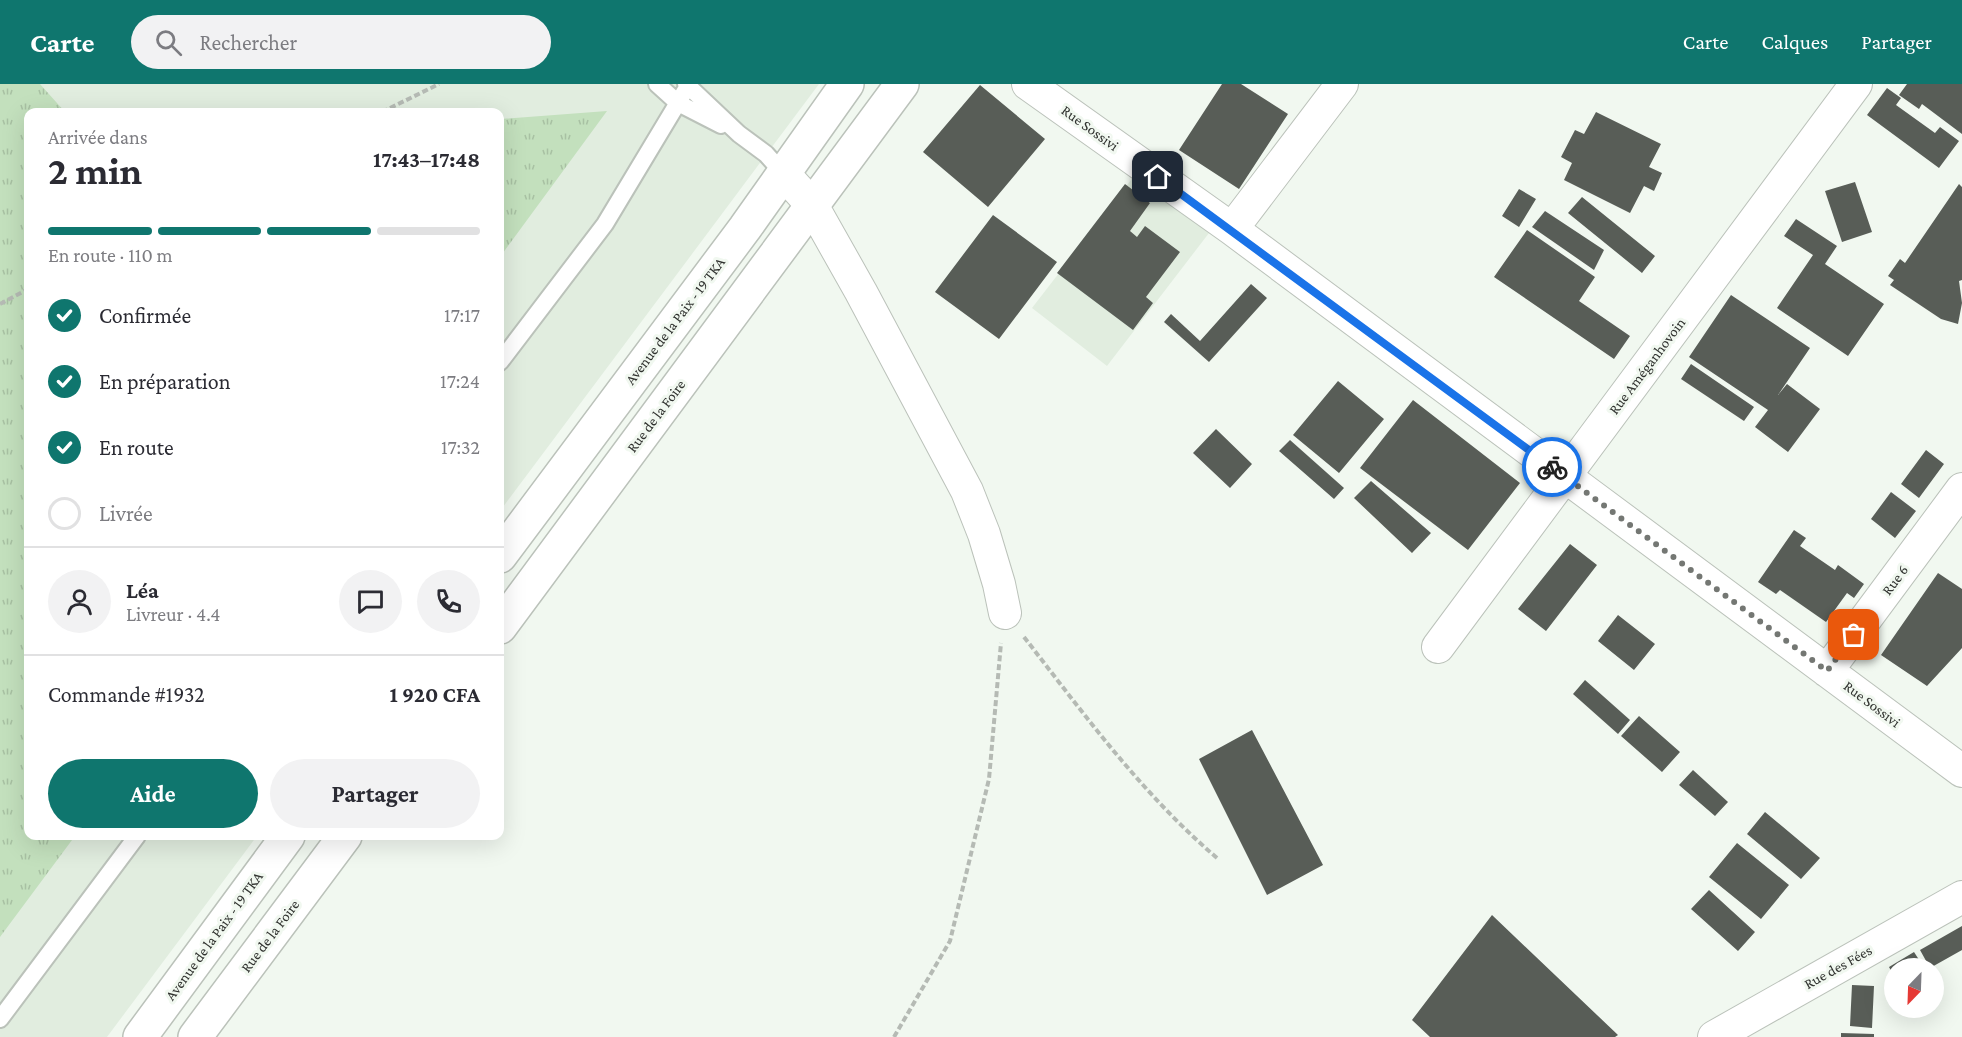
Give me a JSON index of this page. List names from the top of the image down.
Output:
{
  "streets": {
    "main road": ["Avenue de la Paix - 19 TKA", "Rue de la Foire"],
    "street": [
      "Rue Sossivi",
      "Rue Améganhovoin",
      "Rue 6",
      "Rue des Fées"
    ]
  },
  "crossings": [
    ["Rue Sossivi", "Rue Améganhovoin"],
    ["Rue Sossivi", "Rue 6"]
  ],
  "north": "bottom left",
  "page": {
    "header": "Carte",
    "search": "Rechercher",
    "nav": ["Carte", "Calques", "Partager"],
    "heading": ["2 min", "Arrivée dans", "17:43–17:48"],
    "panel": [
      "Léa",
      "Livreur · 4.4",
      "Commande #1932",
      "1 920 CFA"
    ],
    "bar": "En route · 110 m",
    "list": [
      ["Confirmée", "17:17"],
      ["En préparation", "17:24"],
      ["En route", "17:32"],
      "Livrée"
    ],
    "buttons": ["Aide", "Partager"]
  }
}
